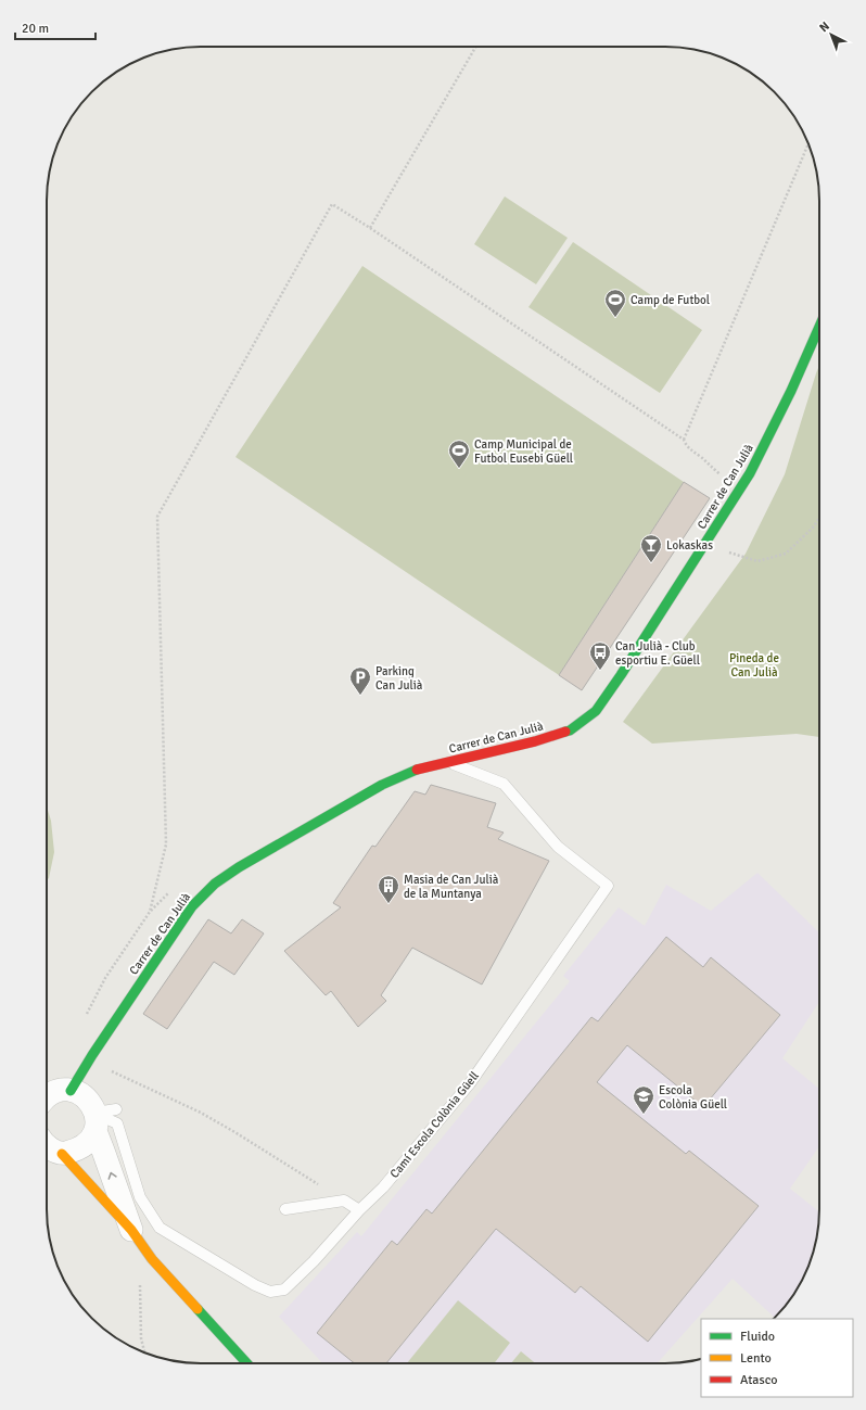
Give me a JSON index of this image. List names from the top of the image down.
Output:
{
  "streets": {
    "street": ["Carrer de Can Julià"],
    "lane": ["Camí Escola Colònia Güell"]
  },
  "crossings": [
    ["Carrer de Can Julià", "Camí Escola Colònia Güell"]
  ],
  "parks": ["Pineda de Can Julià"],
  "places": {
    "sports": ["Camp de Futbol", "Camp Municipal de Futbol Eusebi Güell"],
    "bar": ["Lokaskas"],
    "bus stop": ["Can Julià - Club esportiu E. Güell"],
    "parking": ["Parking Can Julià"],
    "building": ["Masia de Can Julià de la Muntanya"],
    "school or university": ["Escola Colònia Güell"]
  },
  "legend": ["Fluido", "Lento", "Atasco"],
  "scale_bar": "20 m",
  "north": "top left"
}
